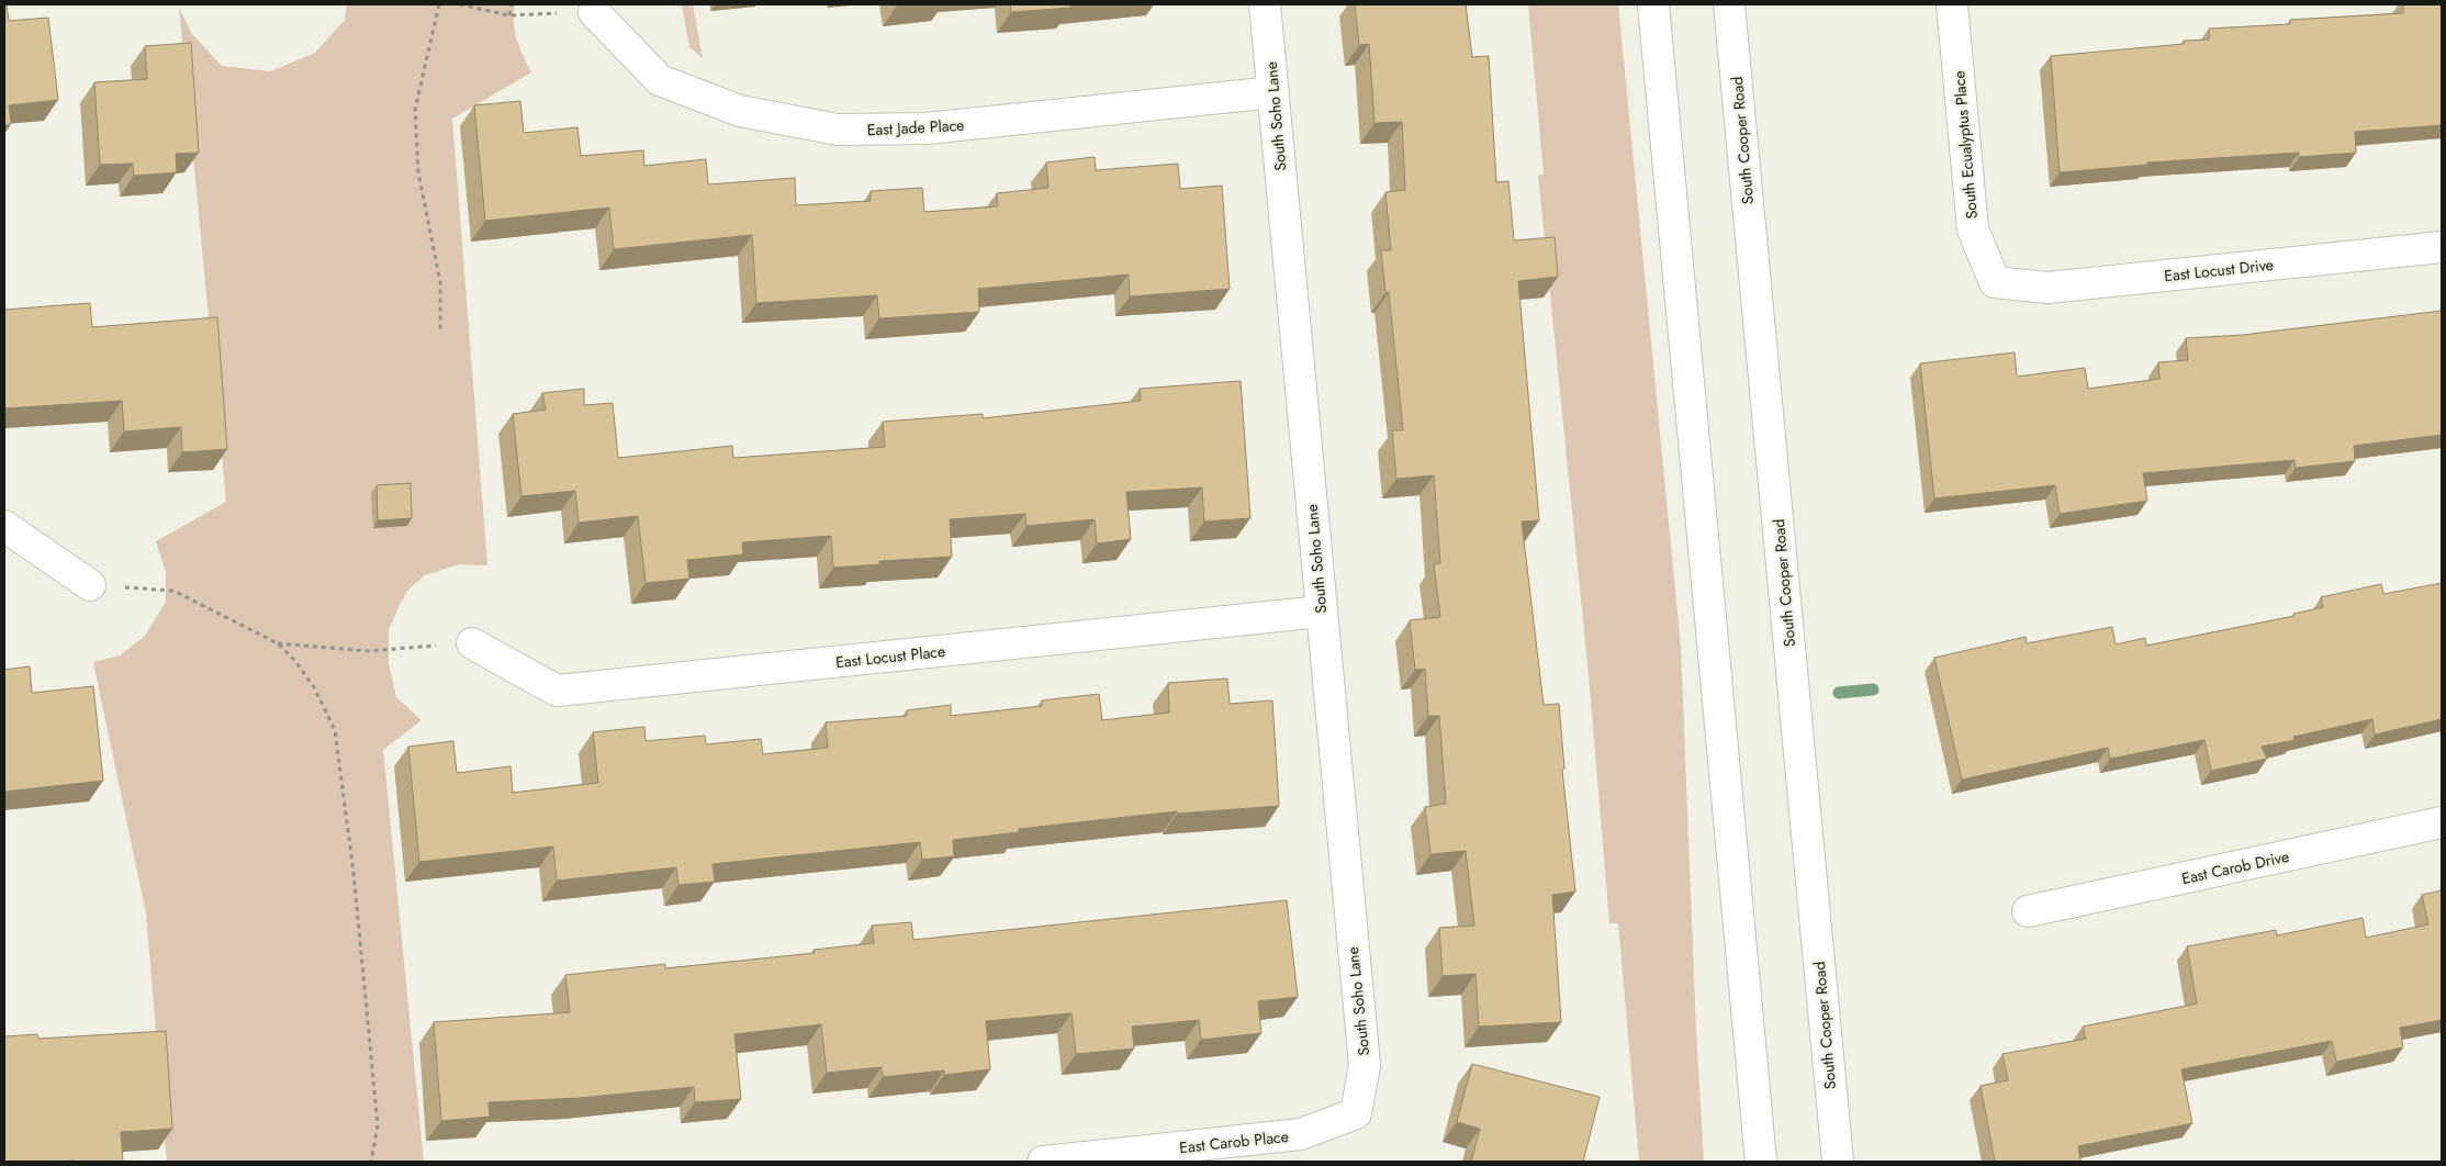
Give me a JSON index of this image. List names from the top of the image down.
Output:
{
  "streets": {
    "street": [
      "South Soho Lane",
      "East Jade Place",
      "South Cooper Road",
      "South Ecualyptus Place",
      "East Locust Drive",
      "East Locust Place",
      "East Carob Drive",
      "East Carob Place"
    ]
  },
  "crossings": [
    ["South Soho Lane", "East Jade Place"],
    ["South Soho Lane", "East Locust Place"],
    ["South Soho Lane", "East Carob Place"],
    ["South Ecualyptus Place", "East Locust Drive"]
  ]
}
